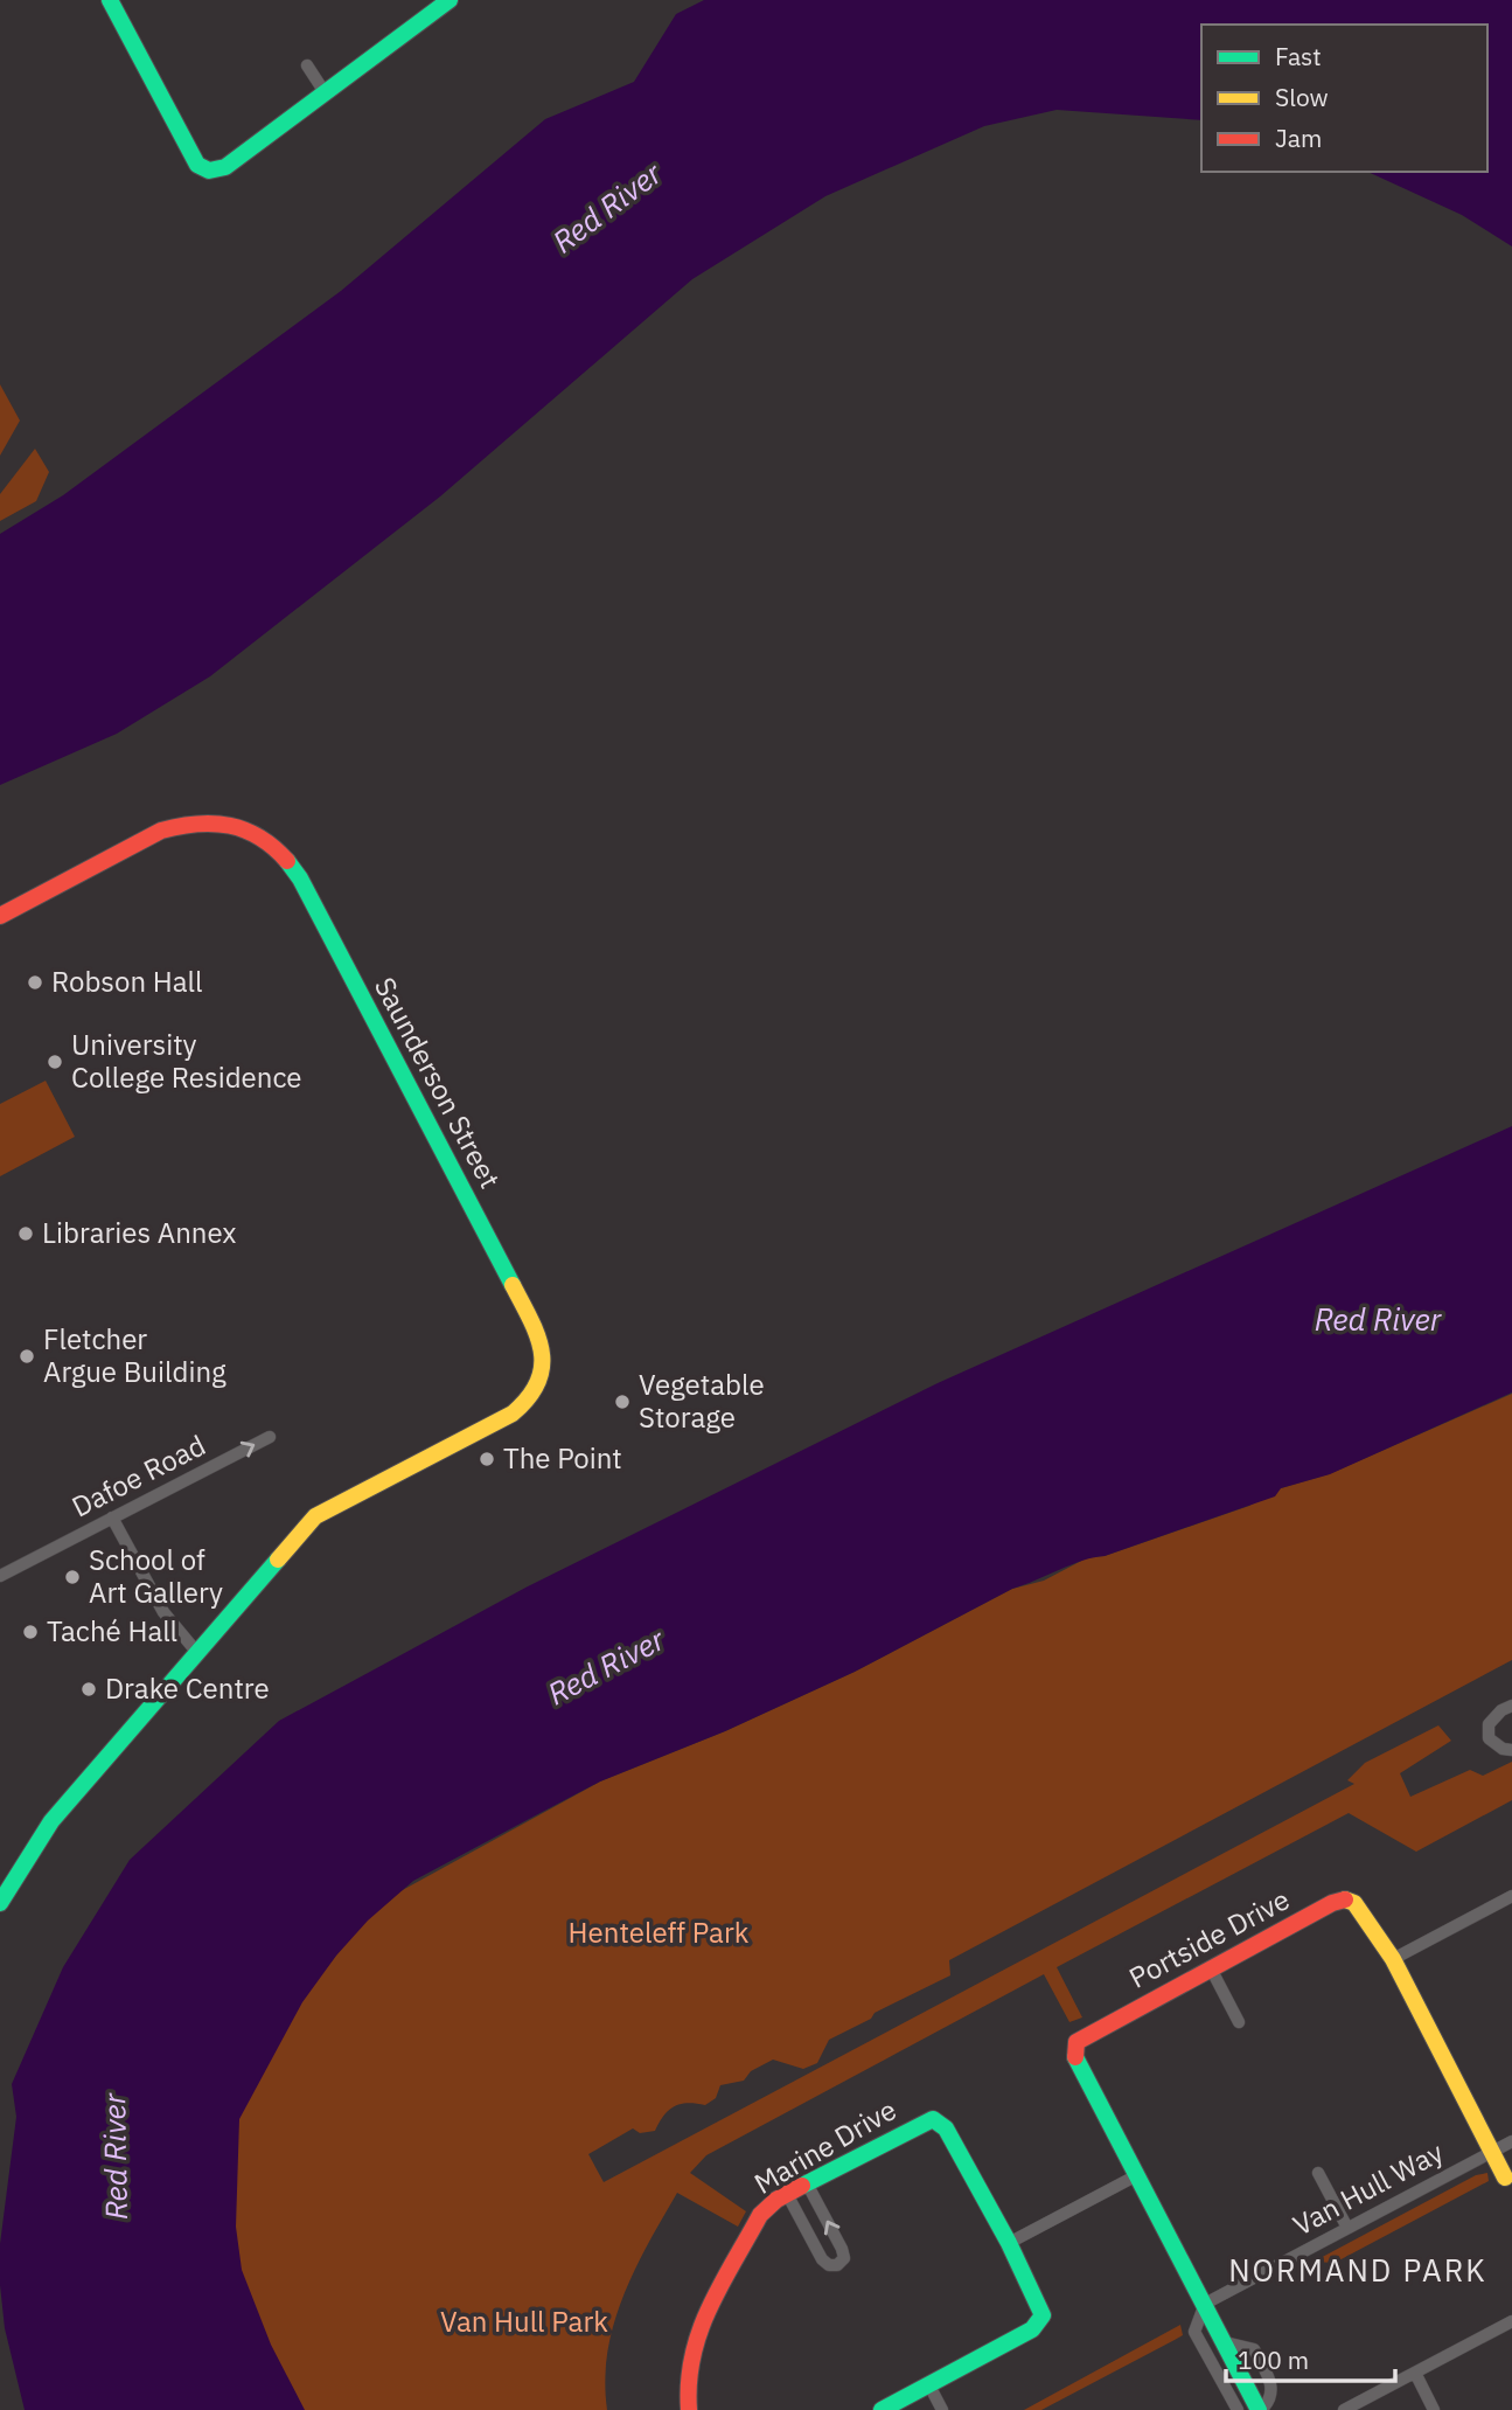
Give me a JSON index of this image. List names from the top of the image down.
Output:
{
  "streets": {
    "street": [
      "Saunderson Street",
      "Dafoe Road",
      "Portside Drive",
      "Marine Drive",
      "Van Hull Way"
    ]
  },
  "crossings": [
    ["Portside Drive", "Van Hull Way"]
  ],
  "one_way": ["Dafoe Road"],
  "districts": ["NORMAND PARK"],
  "water": ["Red River"],
  "parks": ["Henteleff Park", "Van Hull Park"],
  "places": [
    "Robson Hall",
    "University College Residence",
    "Libraries Annex",
    "Fletcher Argue Building",
    "Vegetable Storage",
    "The Point",
    "School of Art Gallery",
    "Taché Hall",
    "Drake Centre"
  ],
  "legend": ["Fast", "Slow", "Jam"],
  "scale_bar": "100 m"
}
